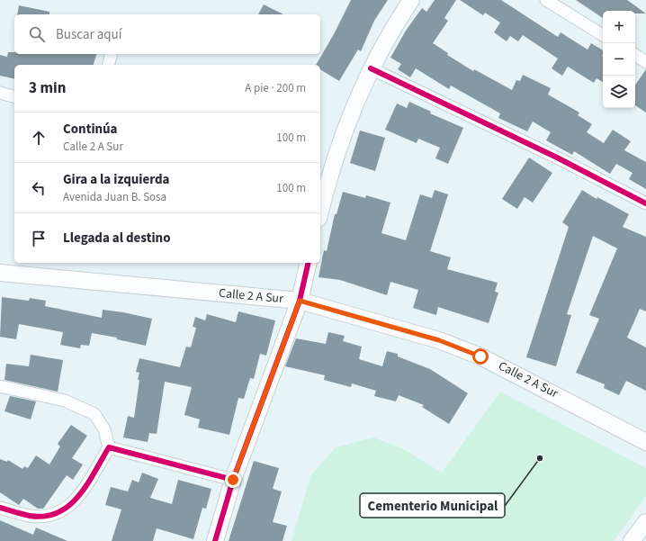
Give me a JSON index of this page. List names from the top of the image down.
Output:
{
  "streets": {
    "main road": ["Calle 2 A Sur"]
  },
  "places": ["Cementerio Municipal"],
  "page": {
    "map_buttons": ["+", "−"],
    "search": "Buscar aquí",
    "heading": ["3 min", "A pie · 200 m"],
    "list": [
      ["Continúa", "Calle 2 A Sur", "100 m"],
      ["Gira a la izquierda", "Avenida Juan B. Sosa", "100 m"],
      "Llegada al destino"
    ]
  }
}
